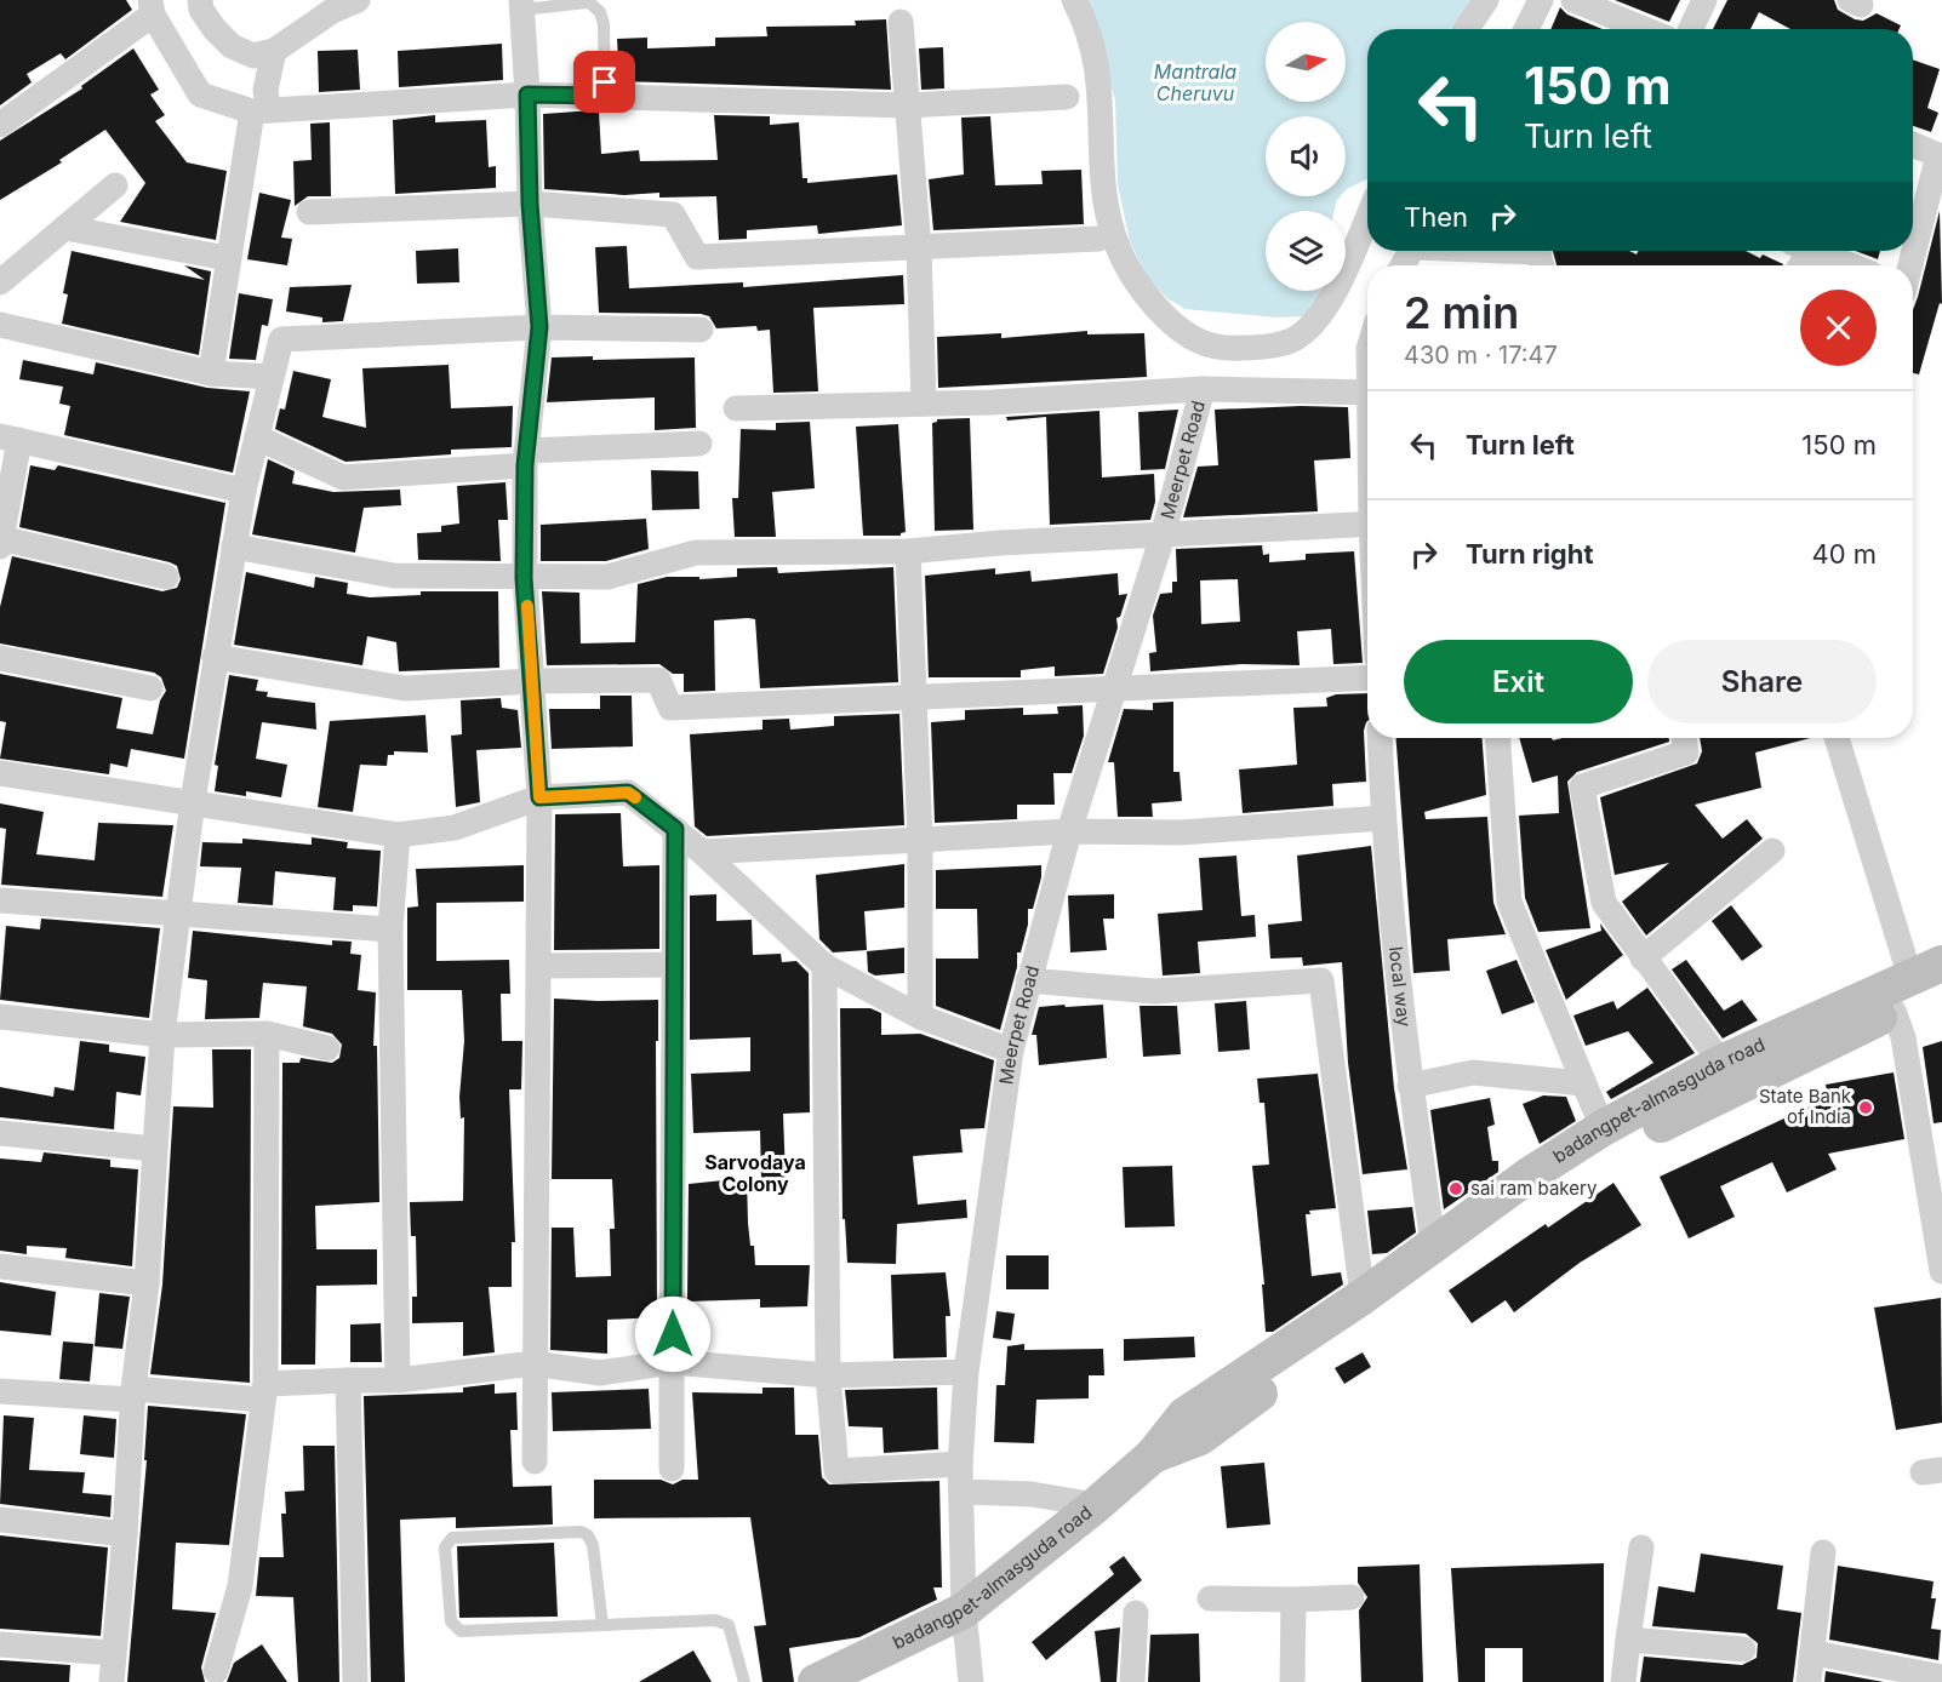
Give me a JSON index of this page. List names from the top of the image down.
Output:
{
  "streets": {
    "street": ["Meerpet Road", "local way", "badangpet-almasguda road"]
  },
  "crossings": [
    ["Meerpet Road", "badangpet-almasguda road"],
    ["local way", "badangpet-almasguda road"]
  ],
  "districts": ["Sarvodaya Colony"],
  "water": ["Mantrala Cheruvu"],
  "places": ["State Bank of India", "sai ram bakery"],
  "north": "right",
  "page": {
    "turn": ["150 m", "Turn left"],
    "then": "Then",
    "heading": ["2 min", "430 m · 17:47"],
    "list": [
      {
        "name": "Turn left",
        "value": "150 m"
      },
      {
        "name": "Turn right",
        "value": "40 m"
      }
    ],
    "buttons": ["Exit", "Share"]
  }
}
